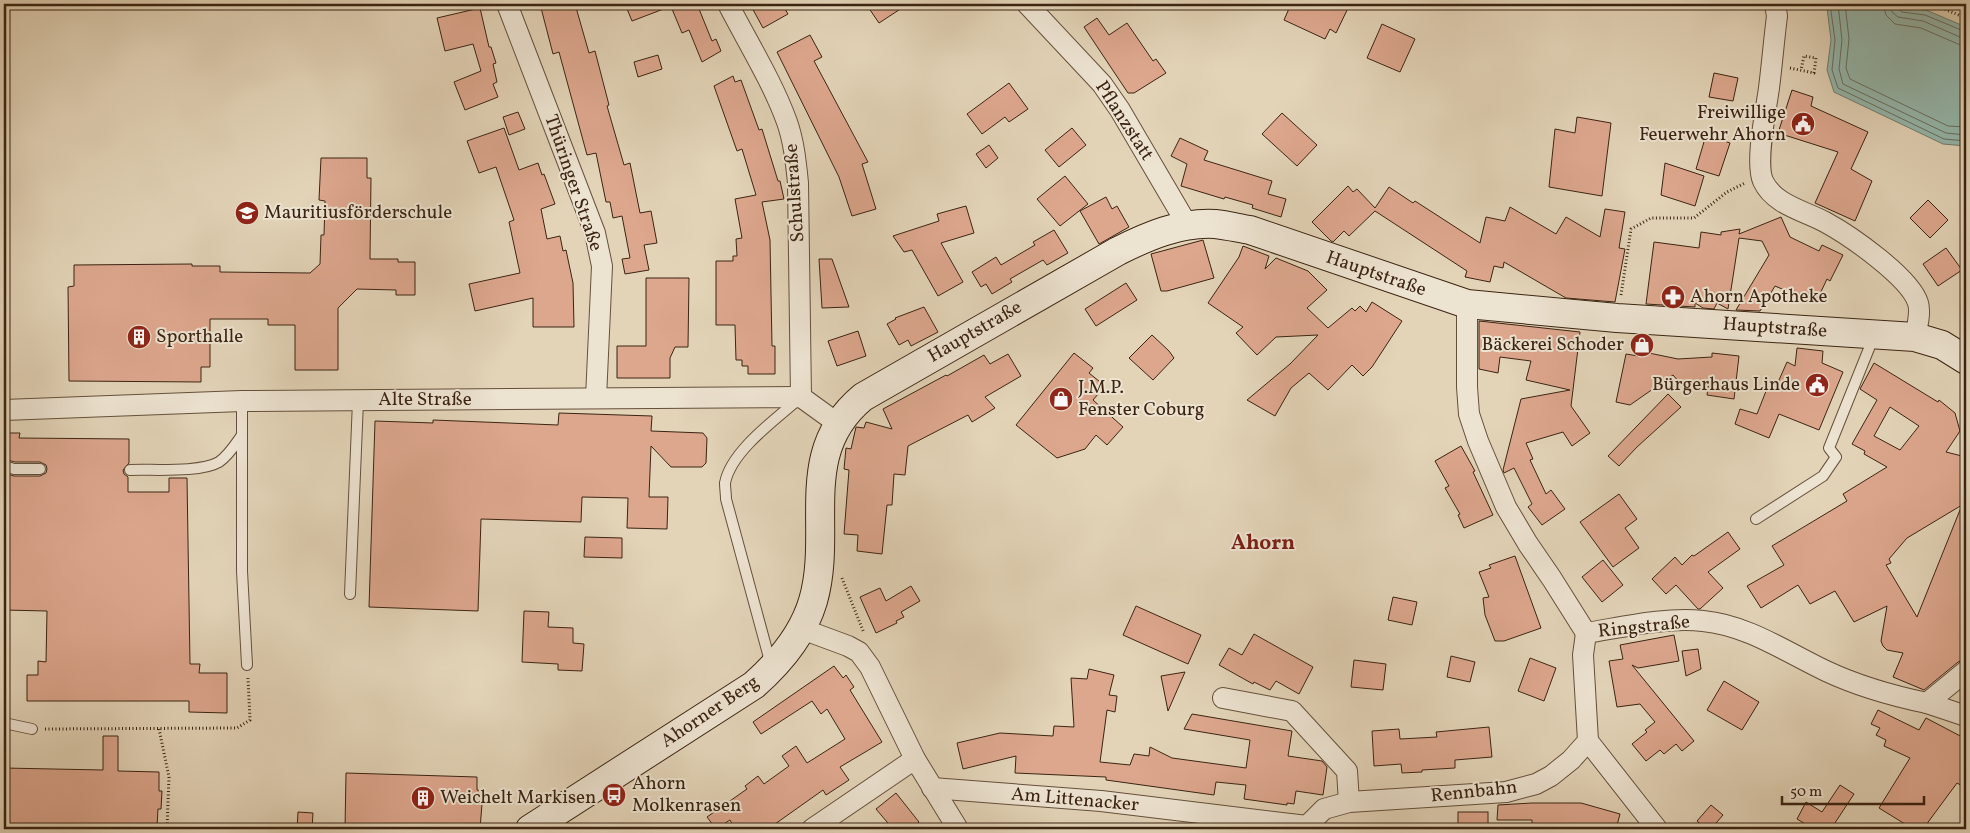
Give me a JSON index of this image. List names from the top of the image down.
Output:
{
  "streets": {
    "street": [
      "Pflanzstatt",
      "Thüringer Straße",
      "Schulstraße",
      "Hauptstraße",
      "Alte Straße",
      "Ringstraße",
      "Ahorner Berg",
      "Rennbahn",
      "Am Littenacker"
    ]
  },
  "crossings": [
    ["Pflanzstatt", "Hauptstraße"],
    ["Thüringer Straße", "Alte Straße"],
    ["Schulstraße", "Alte Straße"],
    ["Hauptstraße", "Ringstraße"],
    ["Hauptstraße", "Ahorner Berg"],
    ["Rennbahn", "Am Littenacker"]
  ],
  "districts": ["Ahorn"],
  "places": {
    "public building": ["Freiwillige Feuerwehr Ahorn", "Bürgerhaus Linde"],
    "school or university": ["Mauritiusförderschule"],
    "pharmacy": ["Ahorn Apotheke"],
    "building": ["Sporthalle", "Weichelt Markisen"],
    "shop": ["Bäckerei Schoder", "J.M.P. Fenster Coburg"],
    "bus stop": ["Ahorn Molkenrasen"]
  },
  "scale_bar": "50 m"
}
